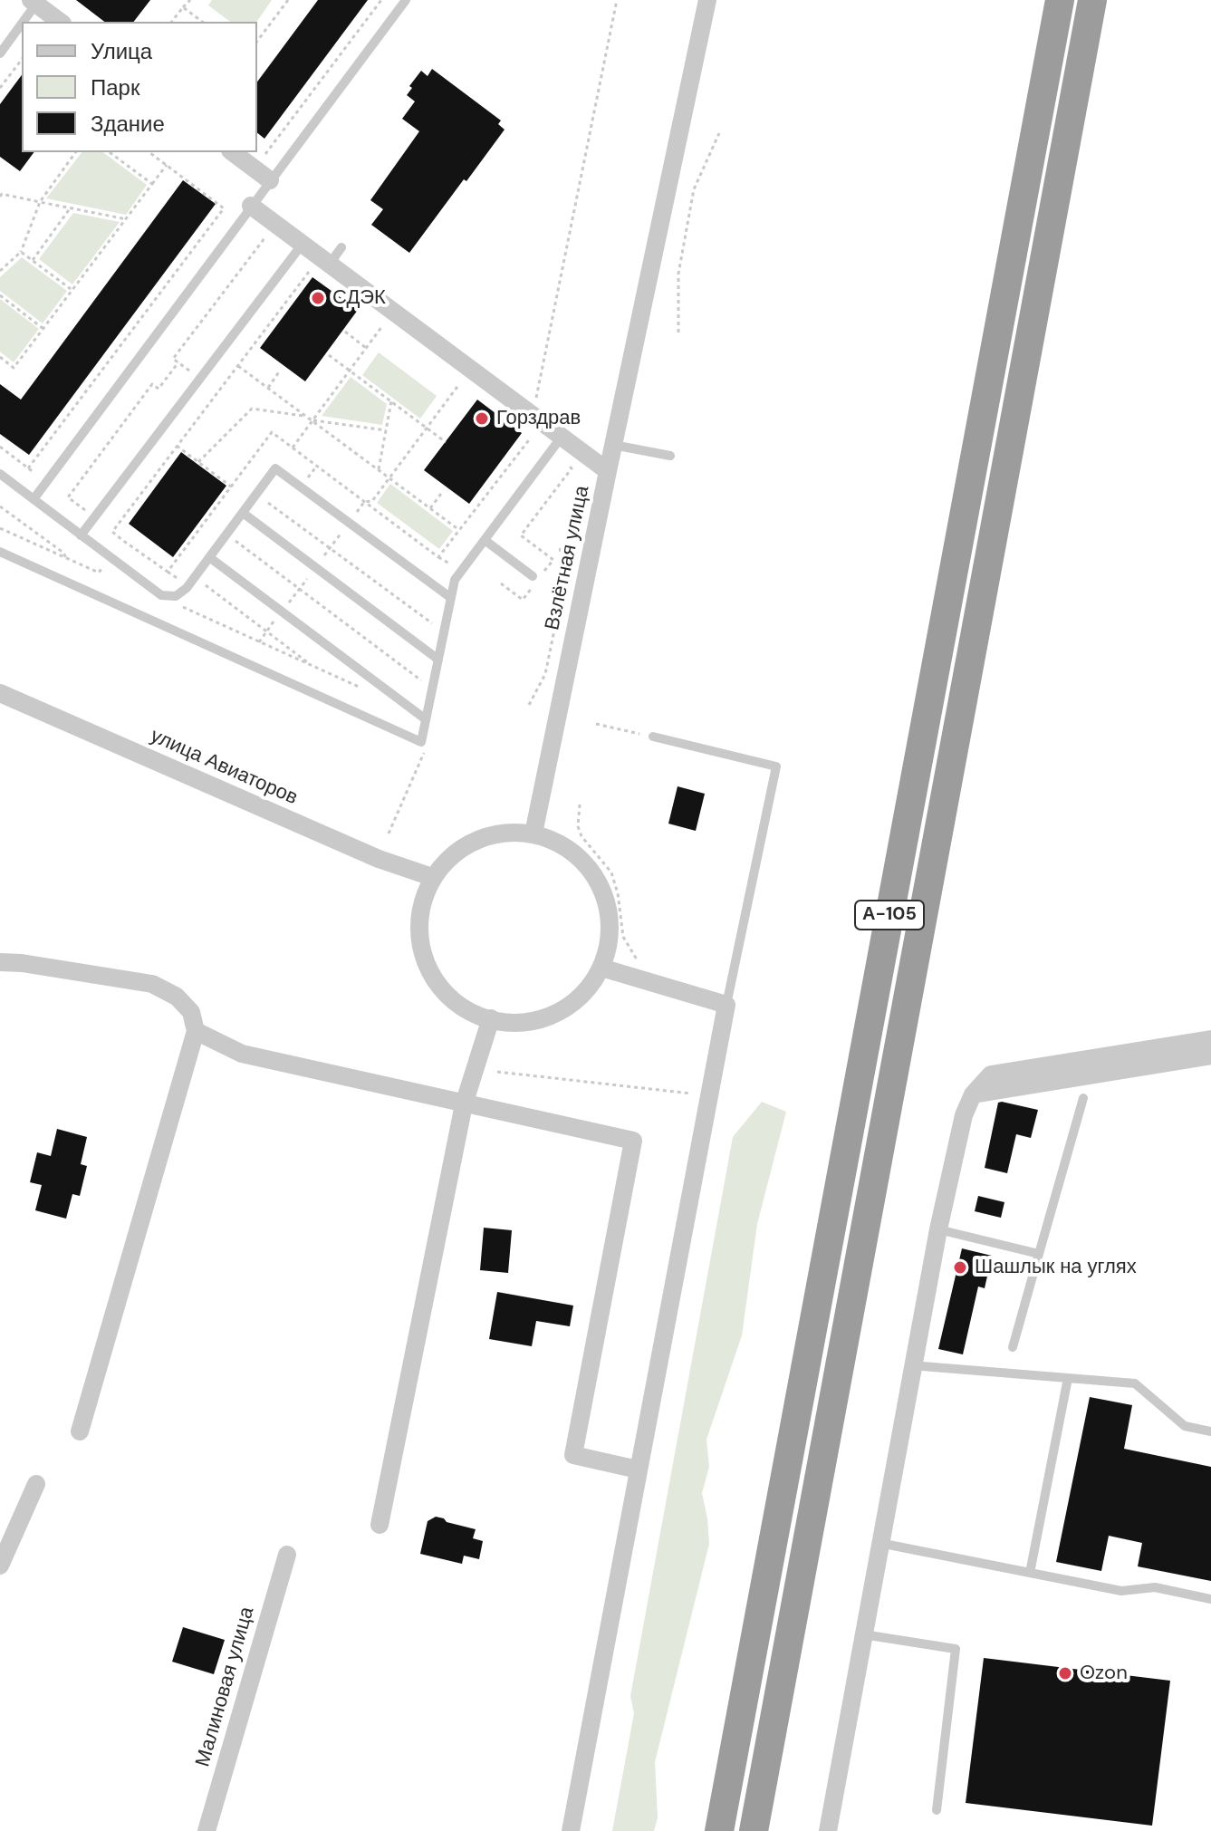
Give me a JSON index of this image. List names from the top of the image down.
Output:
{
  "streets": {
    "highway": ["А-105"],
    "street": ["Взлётная улица", "улица Авиаторов", "Малиновая улица"]
  },
  "crossings": [
    ["Взлётная улица", "улица Авиаторов"]
  ],
  "places": [
    "СДЭК",
    "Горздрав",
    "Шашлык на углях",
    "Ozon"
  ],
  "legend": ["Улица", "Парк", "Здание"]
}
